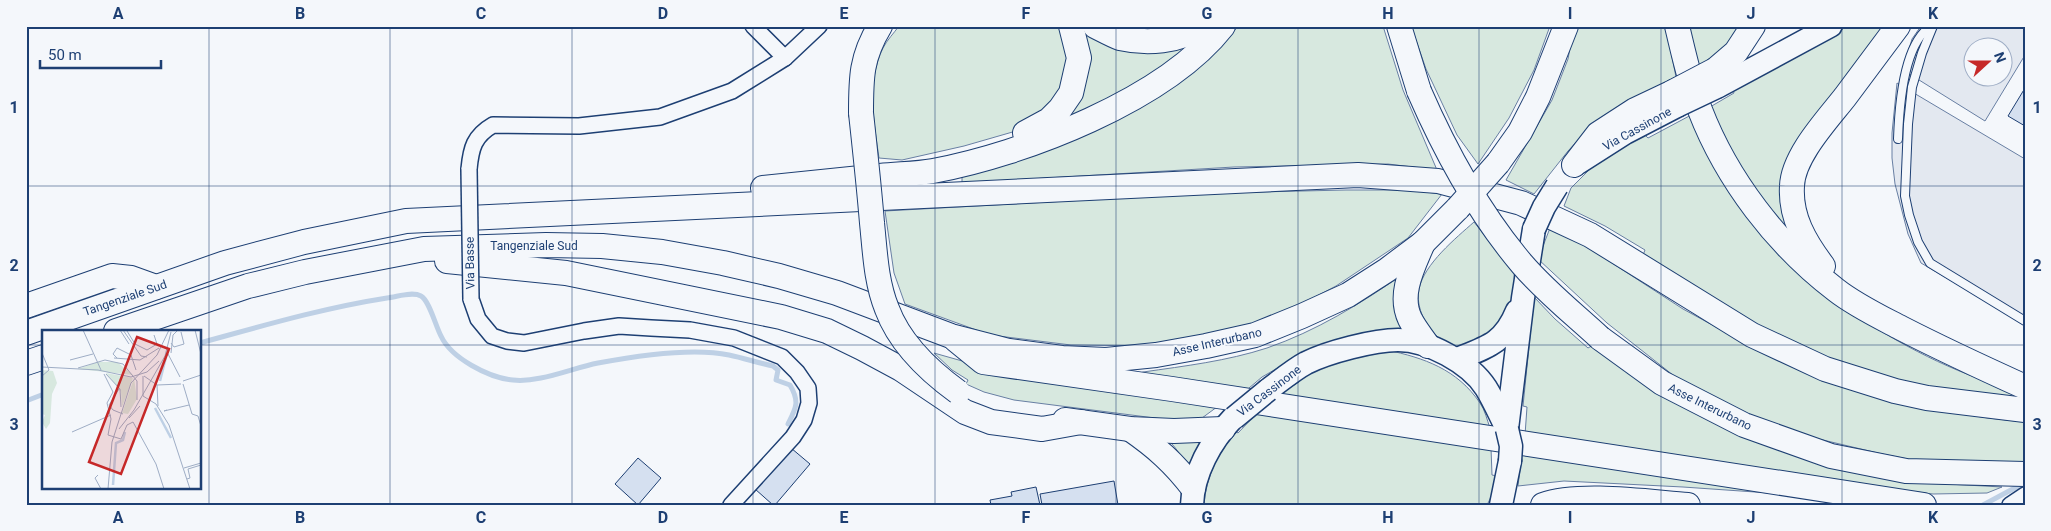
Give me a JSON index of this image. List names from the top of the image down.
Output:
{
  "streets": {
    "highway": ["Tangenziale Sud", "Asse Interurbano"],
    "main road": ["Via Cassinone"],
    "street": ["Via Basse"]
  },
  "crossings": [
    ["Tangenziale Sud", "Asse Interurbano"]
  ],
  "scale_bar": "50 m",
  "north": "right",
  "grid": {
    "columns": [
      "A",
      "B",
      "C",
      "D",
      "E",
      "F",
      "G",
      "H",
      "I",
      "J",
      "K"
    ],
    "rows": ["1", "2", "3"]
  }
}
